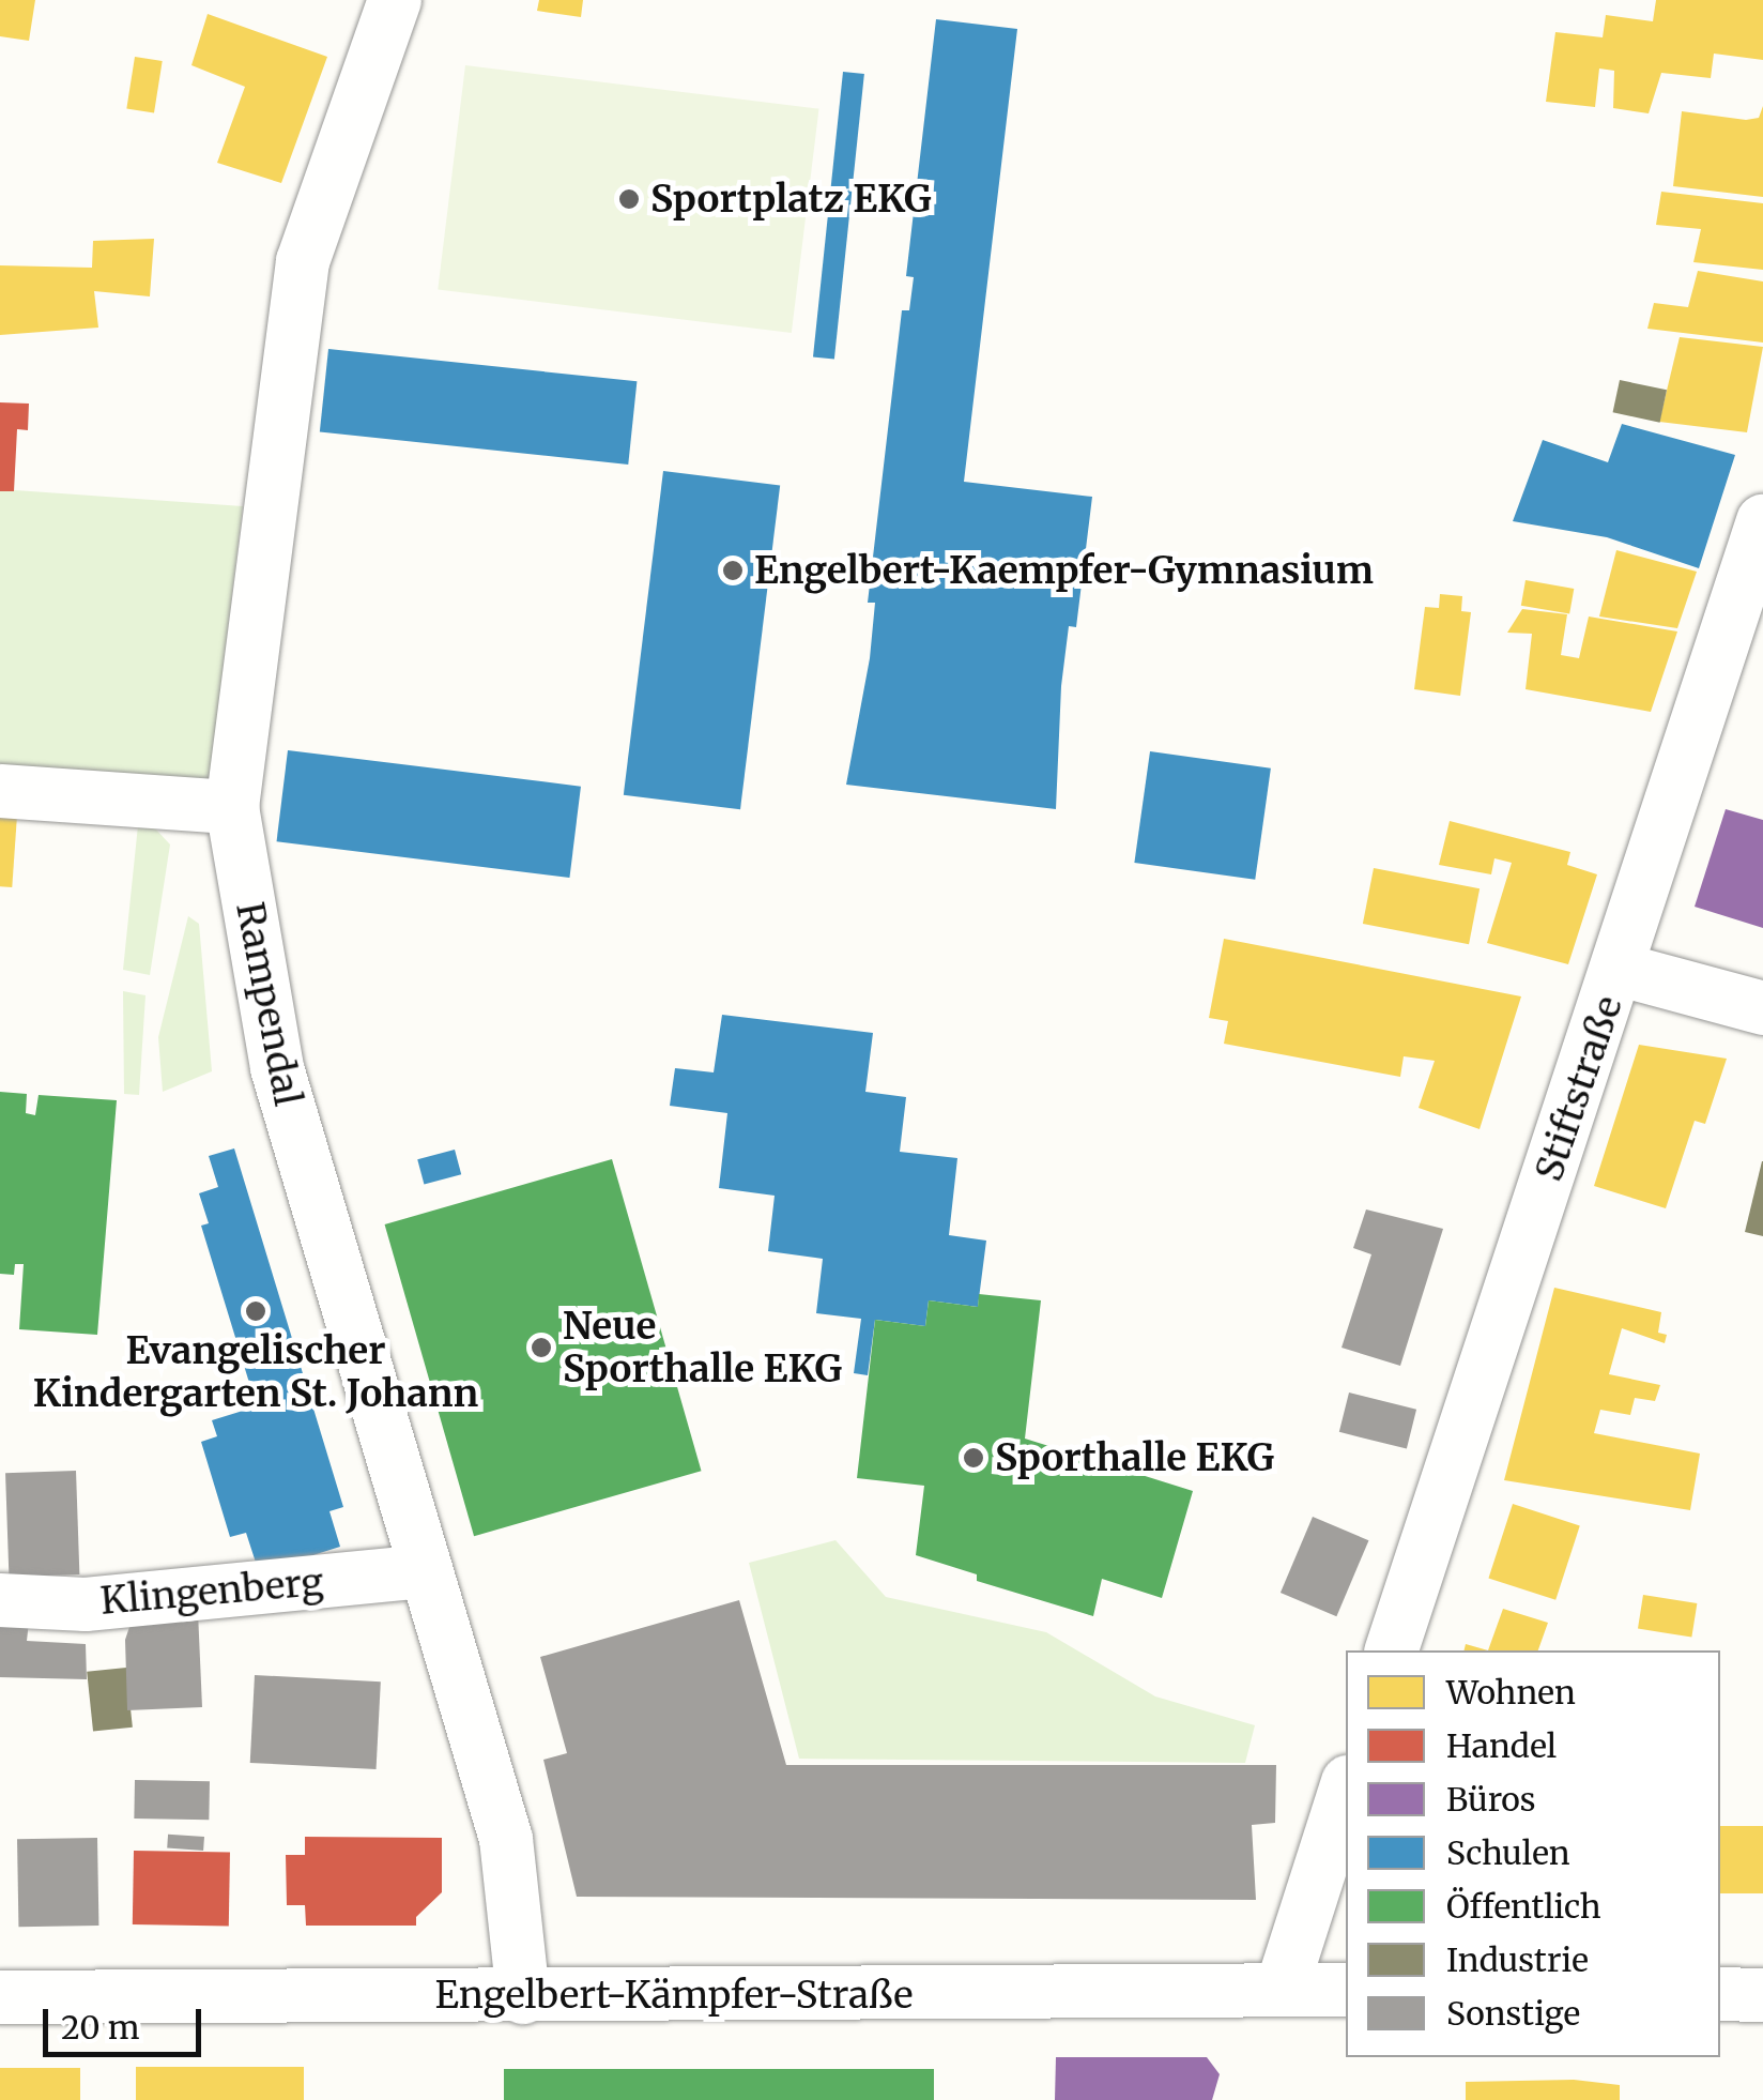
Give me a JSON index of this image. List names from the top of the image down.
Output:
{
  "streets": {
    "street": [
      "Rampendal",
      "Stiftstraße",
      "Klingenberg",
      "Engelbert-Kämpfer-Straße"
    ]
  },
  "crossings": [
    ["Rampendal", "Klingenberg"],
    ["Rampendal", "Engelbert-Kämpfer-Straße"]
  ],
  "places": [
    "Sportplatz EKG",
    "Engelbert-Kaempfer-Gymnasium",
    "Evangelischer Kindergarten St. Johann",
    "Neue Sporthalle EKG",
    "Sporthalle EKG"
  ],
  "legend": [
    "Wohnen",
    "Handel",
    "Büros",
    "Schulen",
    "Öffentlich",
    "Industrie",
    "Sonstige"
  ],
  "scale_bar": "20 m"
}
